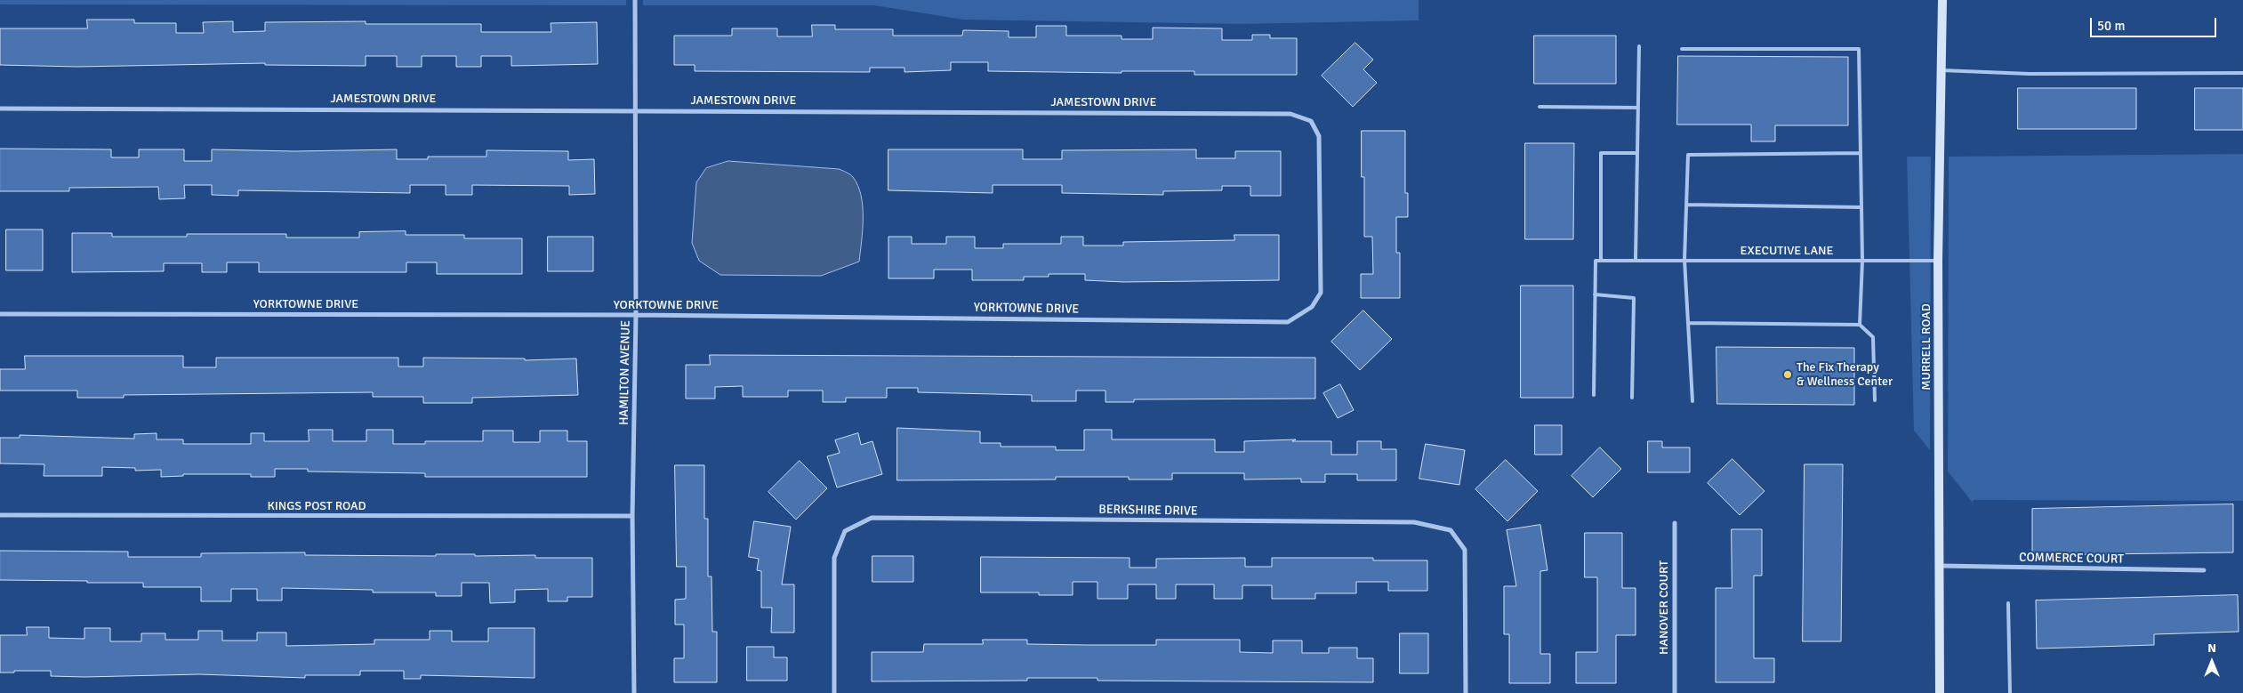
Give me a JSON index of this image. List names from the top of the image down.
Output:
{
  "streets": {
    "street": [
      "JAMESTOWN DRIVE",
      "YORKTOWNE DRIVE",
      "MURRELL ROAD",
      "HAMILTON AVENUE",
      "KINGS POST ROAD",
      "BERKSHIRE DRIVE",
      "COMMERCE COURT",
      "HANOVER COURT"
    ],
    "lane": ["EXECUTIVE LANE"]
  },
  "crossings": [
    ["JAMESTOWN DRIVE", "YORKTOWNE DRIVE"],
    ["JAMESTOWN DRIVE", "HAMILTON AVENUE"],
    ["EXECUTIVE LANE", "MURRELL ROAD"],
    ["YORKTOWNE DRIVE", "HAMILTON AVENUE"],
    ["MURRELL ROAD", "COMMERCE COURT"],
    ["HAMILTON AVENUE", "KINGS POST ROAD"]
  ],
  "places": ["The Fix Therapy & Wellness Center"],
  "scale_bar": "50 m",
  "north": "top"
}
